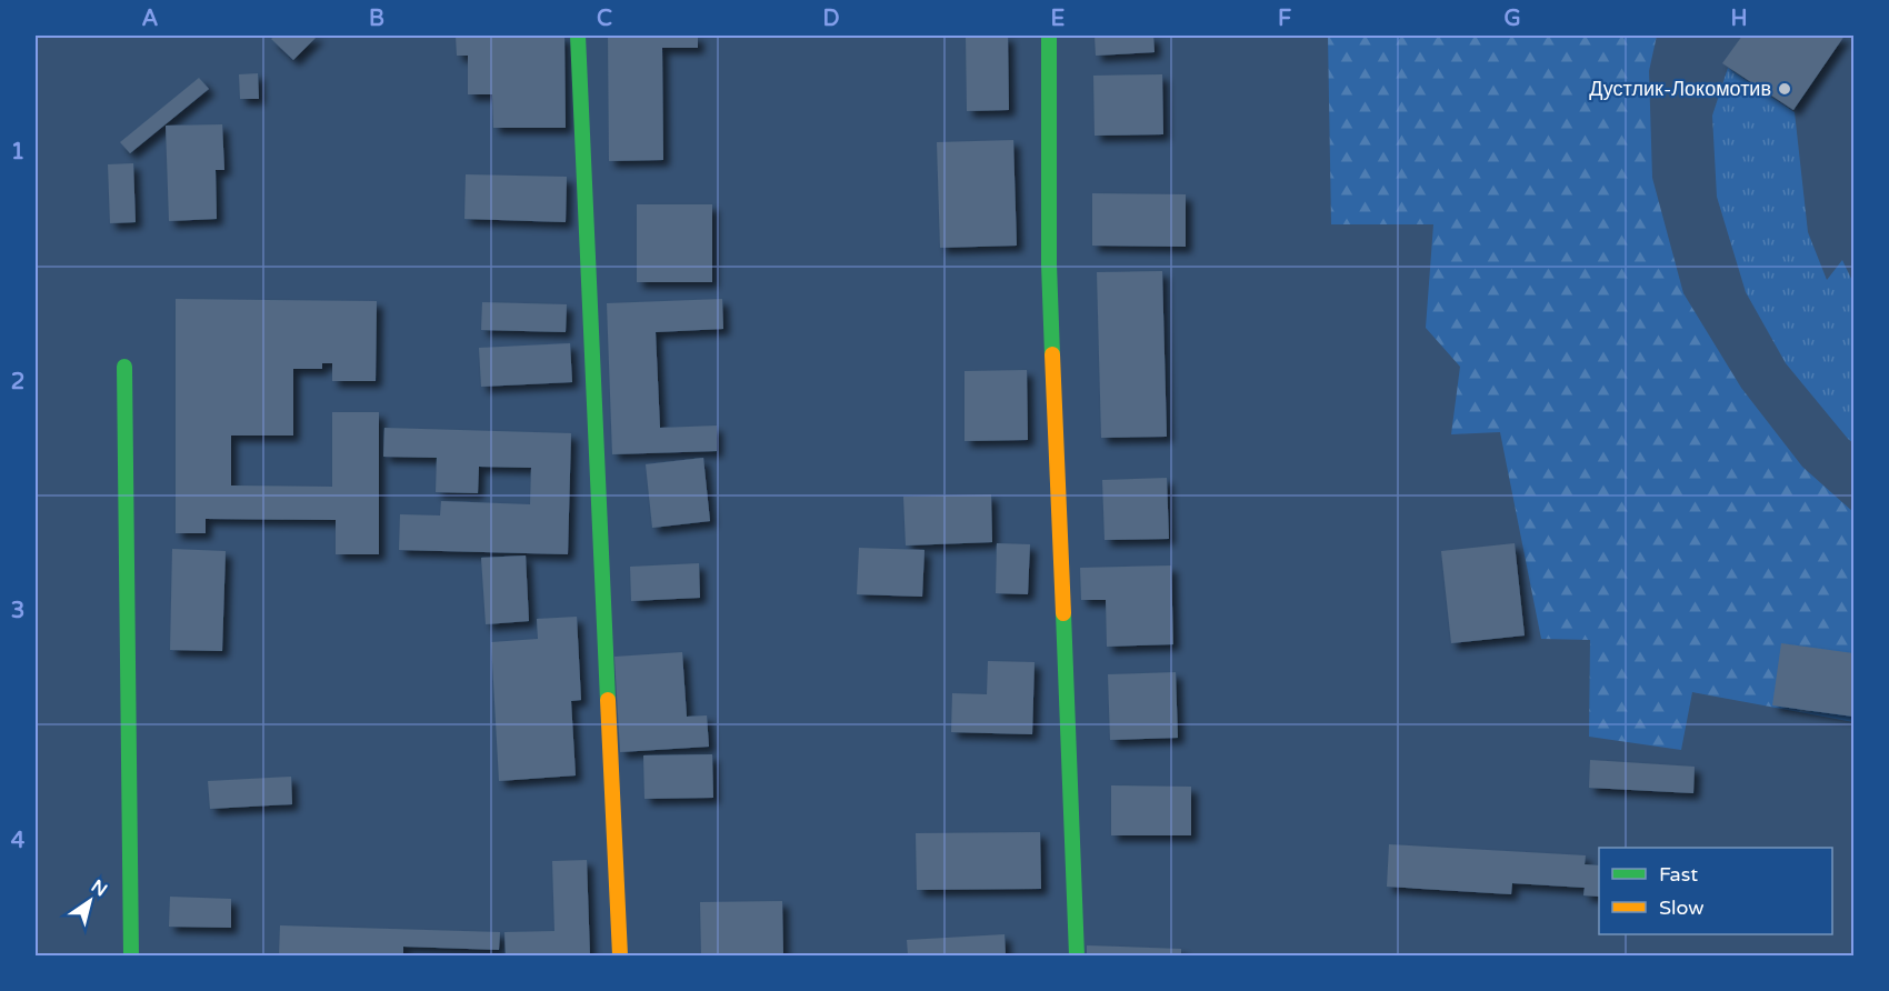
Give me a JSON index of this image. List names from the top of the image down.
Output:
{
  "places": ["Дустлик-Локомотив"],
  "legend": ["Fast", "Slow"],
  "north": "top right",
  "grid": {
    "columns": [
      "A",
      "B",
      "C",
      "D",
      "E",
      "F",
      "G",
      "H"
    ],
    "rows": [
      "1",
      "2",
      "3",
      "4"
    ]
  }
}
